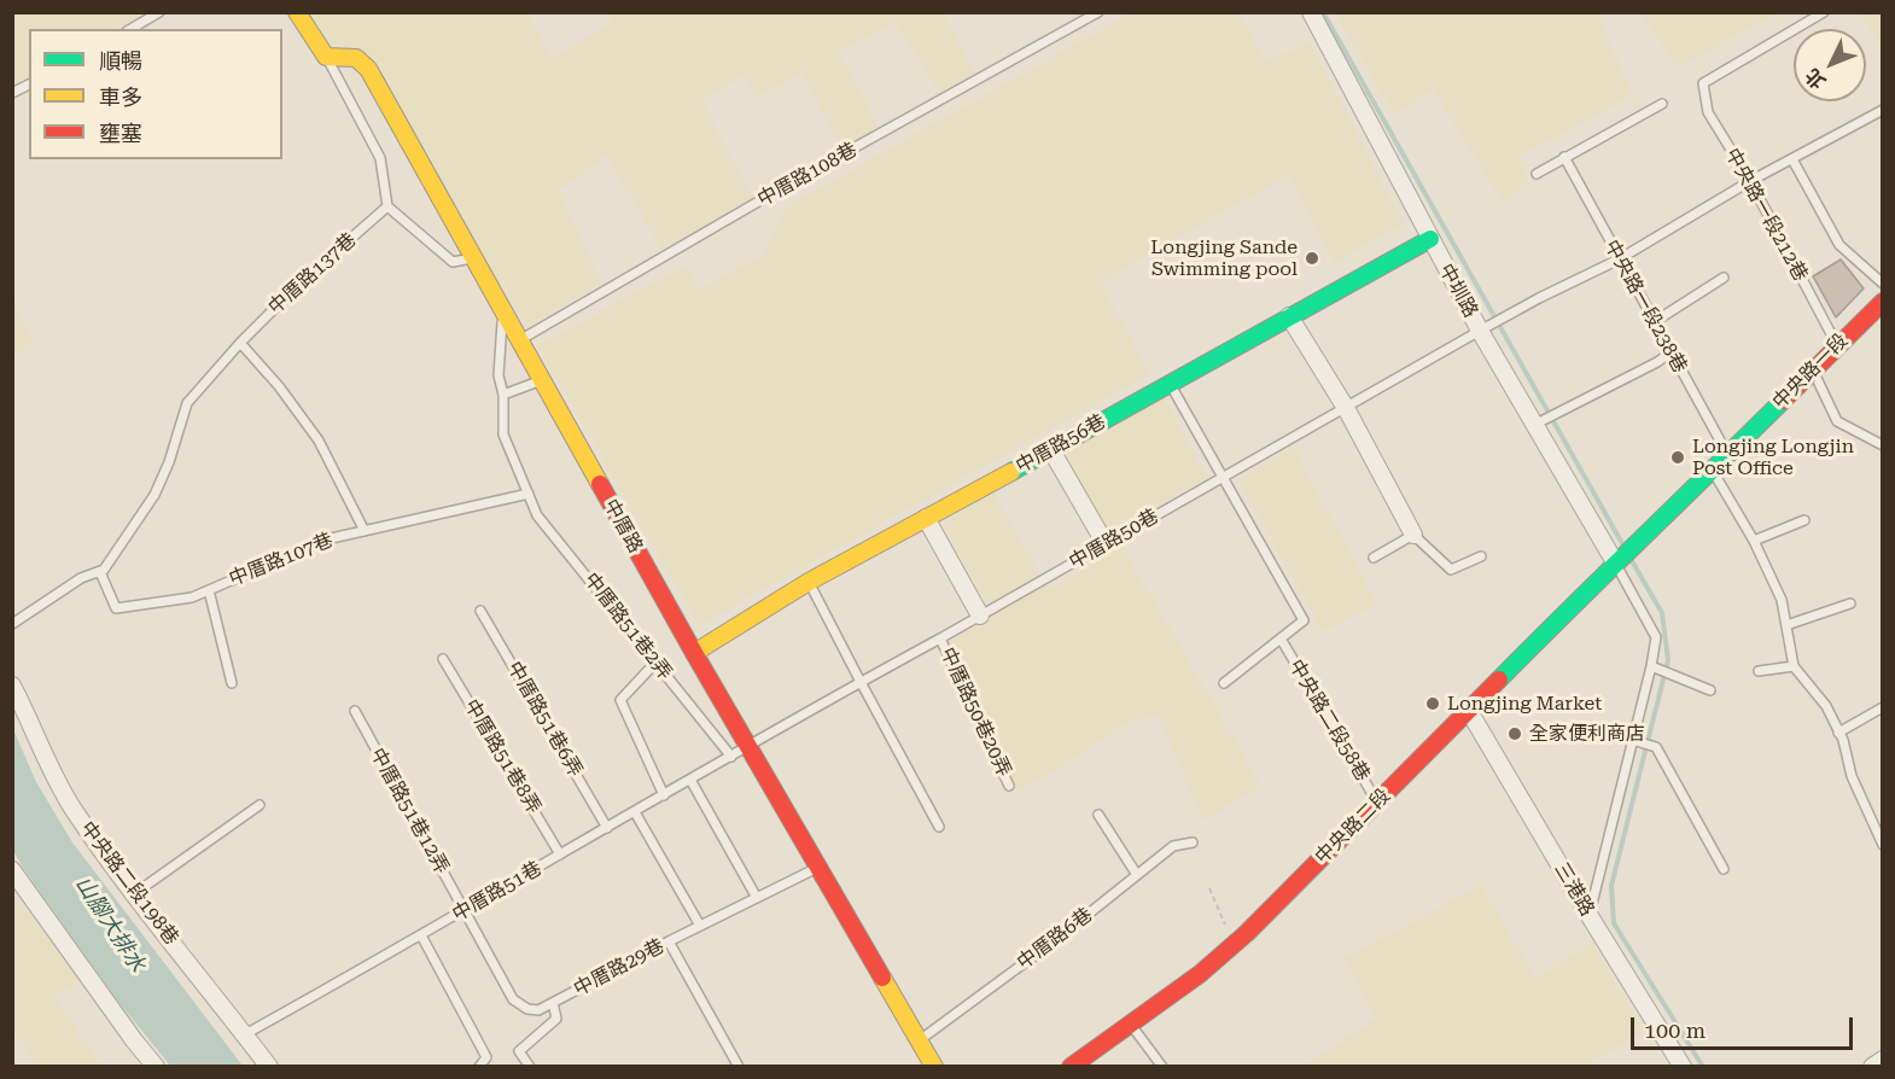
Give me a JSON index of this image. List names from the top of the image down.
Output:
{
  "streets": {
    "street": [
      "中圳路",
      "中央路一段",
      "中厝路56巷",
      "中厝路",
      "中央路二段",
      "中央路二段198巷",
      "三港路"
    ],
    "lane": [
      "中厝路108巷",
      "中央路一段212巷",
      "中厝路137巷",
      "中央路一段238巷",
      "中厝路50巷",
      "中厝路107巷",
      "中厝路51巷2弄",
      "中厝路50巷20弄",
      "中厝路51巷6弄",
      "中央路二段58巷",
      "中厝路51巷8弄",
      "中厝路51巷12弄",
      "中厝路51巷",
      "中厝路6巷",
      "中厝路29巷"
    ]
  },
  "crossings": [
    ["中厝路108巷", "中厝路"],
    ["中央路一段212巷", "中央路一段"],
    ["中央路一段212巷", "中厝路50巷"],
    ["中厝路137巷", "中厝路107巷"],
    ["中圳路", "中央路一段"],
    ["中圳路", "中厝路56巷"],
    ["中圳路", "中厝路50巷"],
    ["中圳路", "中央路二段"],
    ["中央路一段238巷", "中央路一段"],
    ["中央路一段238巷", "中厝路50巷"],
    ["中央路一段", "中央路二段"],
    ["中厝路56巷", "中厝路"],
    ["中厝路", "中厝路50巷"],
    ["中厝路", "中厝路51巷2弄"],
    ["中厝路", "中厝路51巷"],
    ["中厝路", "中厝路6巷"],
    ["中厝路", "中厝路29巷"],
    ["中厝路50巷", "中厝路50巷20弄"],
    ["中厝路50巷", "中厝路51巷"],
    ["中厝路107巷", "中厝路51巷2弄"],
    ["中厝路51巷2弄", "中厝路51巷"],
    ["中厝路51巷6弄", "中厝路51巷"],
    ["中央路二段58巷", "中央路二段"],
    ["中厝路51巷8弄", "中厝路51巷"],
    ["中厝路51巷12弄", "中厝路51巷"],
    ["中厝路51巷12弄", "中厝路29巷"],
    ["中央路二段", "三港路"],
    ["中央路二段198巷", "中厝路51巷"],
    ["中厝路51巷", "中厝路29巷"]
  ],
  "water": ["山腳大排水"],
  "places": [
    "Longjing Sande Swimming pool",
    "Longjing Longjin Post Office",
    "Longjing Market",
    "全家便利商店"
  ],
  "legend": ["順暢", "車多", "壅塞"],
  "scale_bar": "100 m",
  "north": "bottom left"
}
